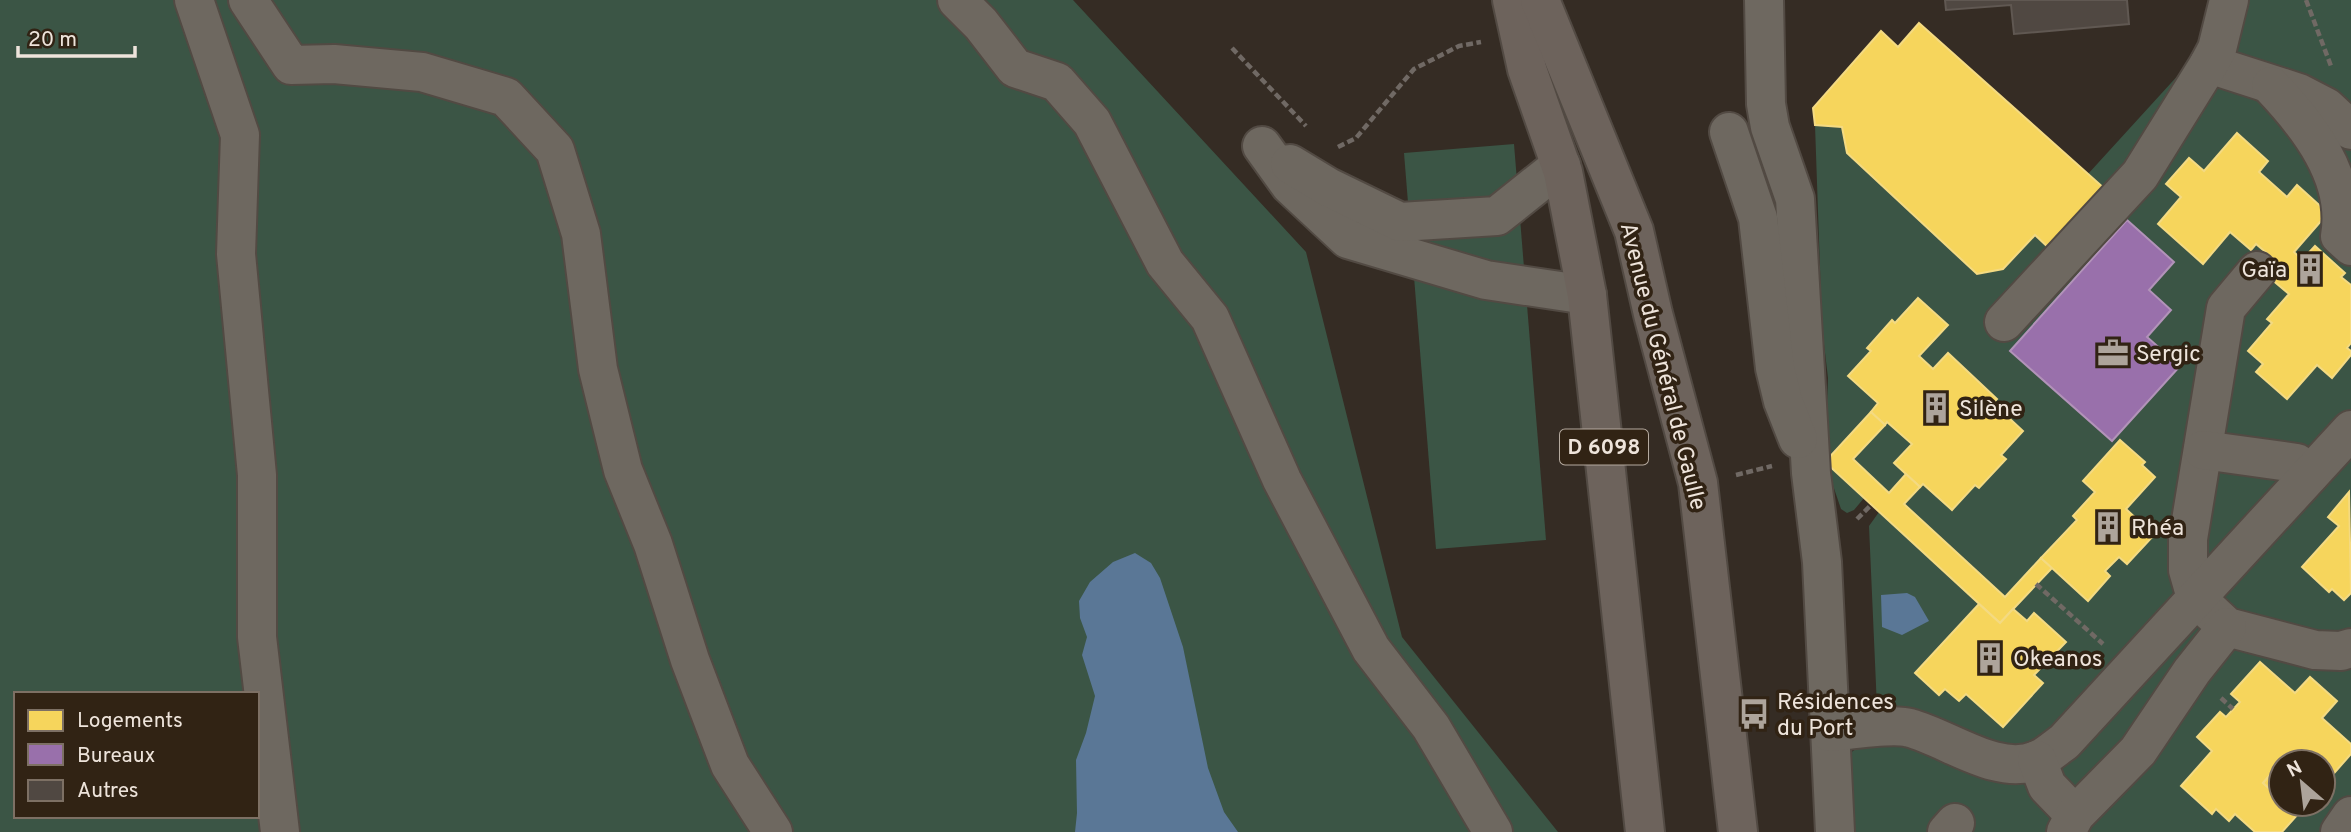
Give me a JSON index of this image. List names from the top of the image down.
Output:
{
  "streets": {
    "main road": ["Avenue du Général de Gaulle", "D 6098"]
  },
  "places": {
    "building": [
      "Gaïa",
      "Silène",
      "Rhéa",
      "Okeanos"
    ],
    "office": ["Sergic"],
    "bus stop": ["Résidences du Port"]
  },
  "legend": ["Logements", "Bureaux", "Autres"],
  "scale_bar": "20 m",
  "north": "top left"
}
